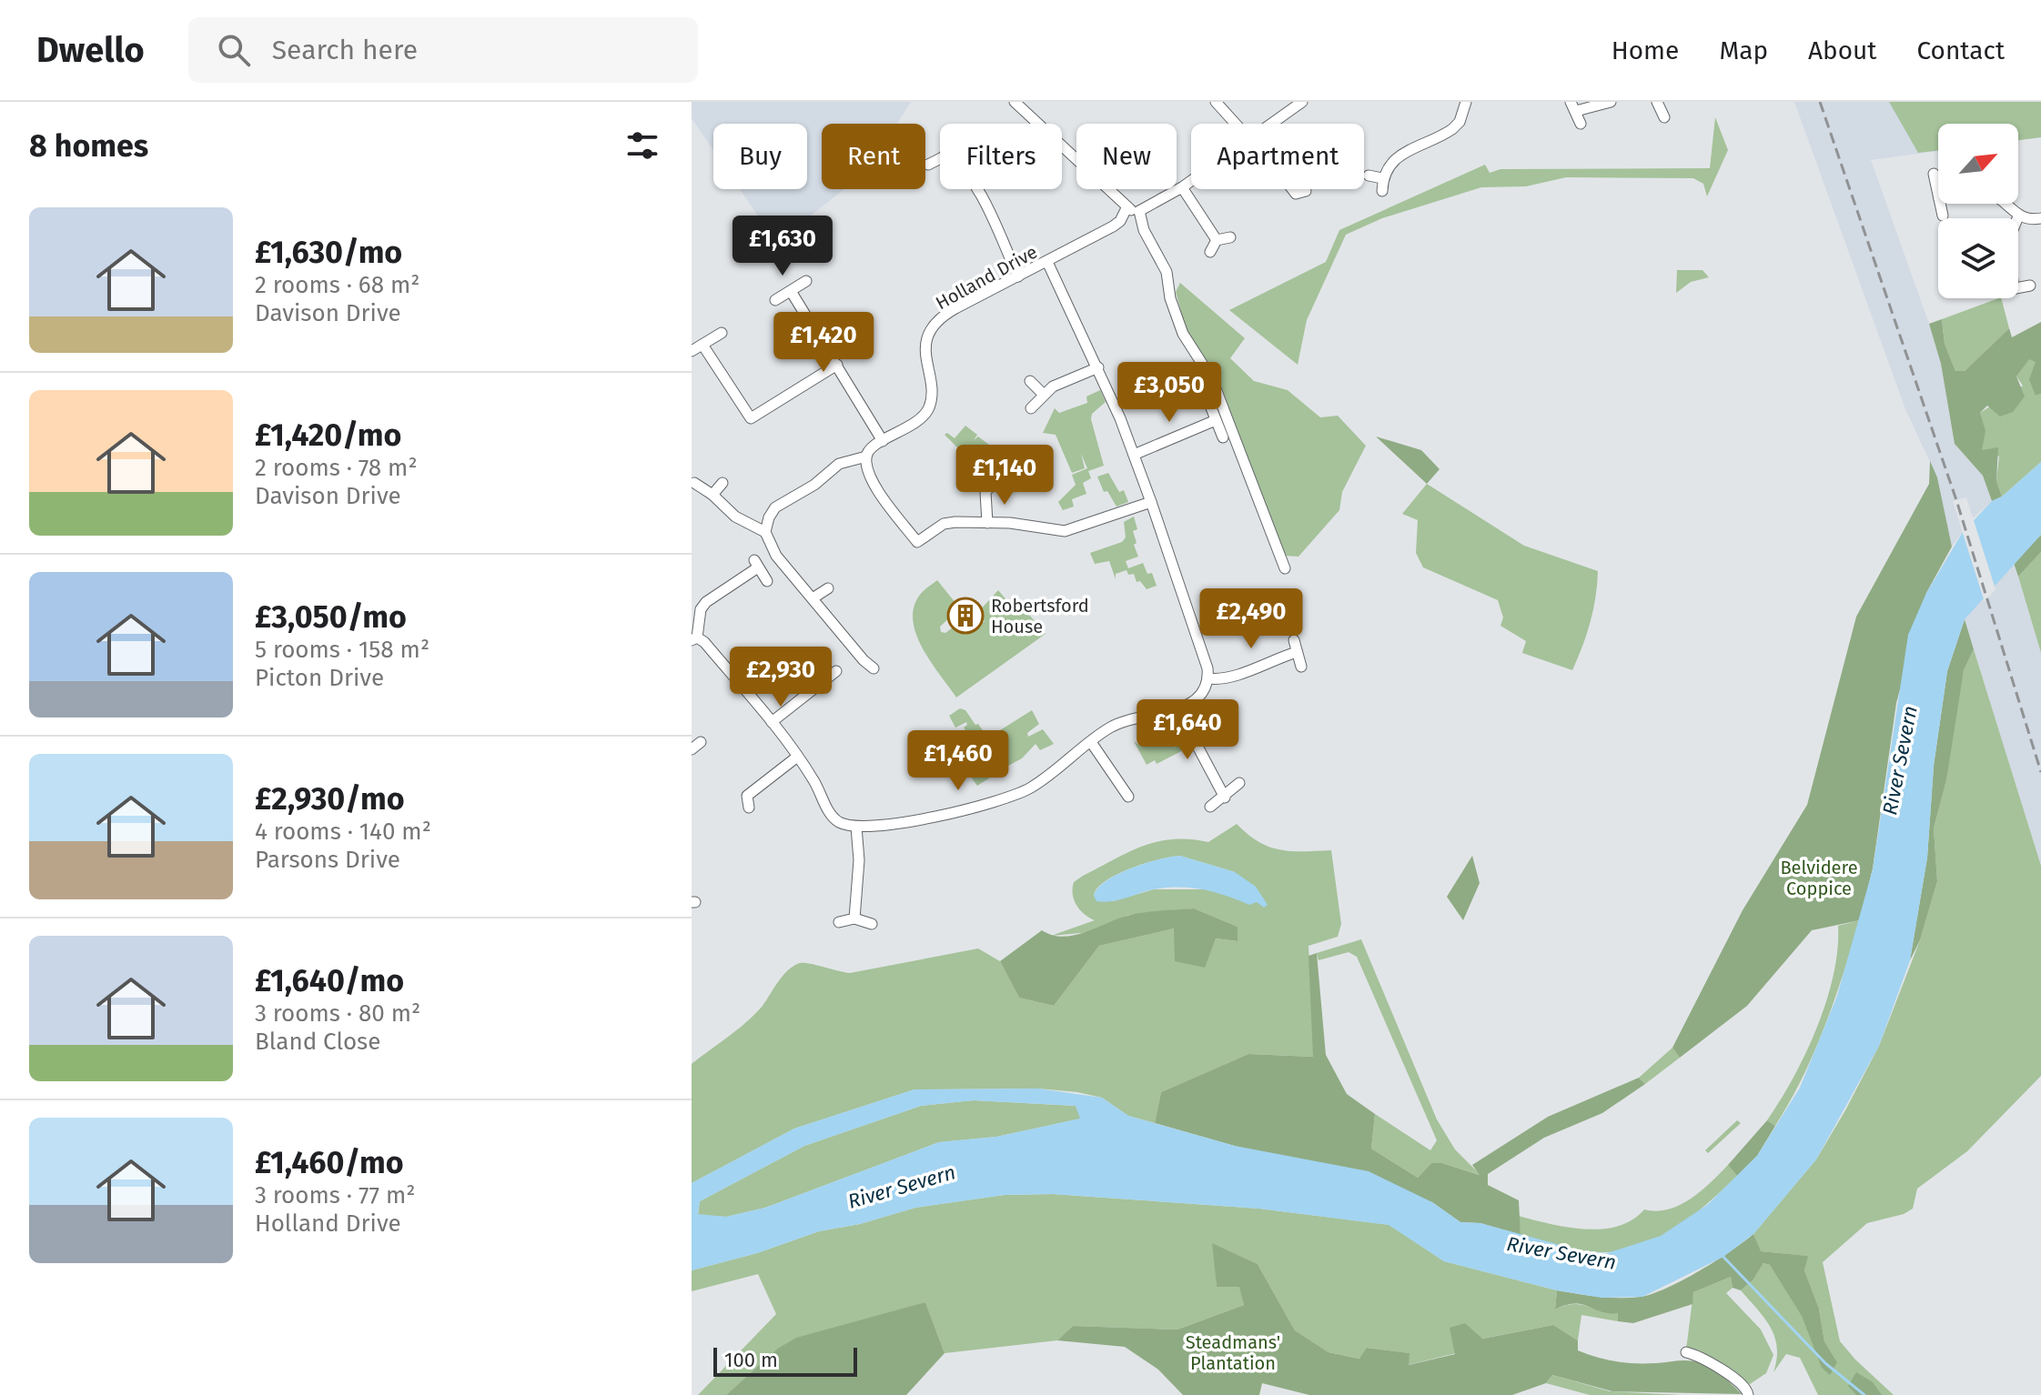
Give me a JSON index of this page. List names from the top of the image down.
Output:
{
  "streets": {
    "street": ["Holland Drive"]
  },
  "water": ["River Severn"],
  "parks": ["Belvidere Coppice", "Steadmans' Plantation"],
  "places": {
    "building": ["Robertsford House"]
  },
  "scale_bar": "100 m",
  "north": "top right",
  "page": {
    "header": "Dwello",
    "search": "Search here",
    "nav": [
      "Home",
      "Map",
      "About",
      "Contact"
    ],
    "heading": "8 homes",
    "chip": [
      "Buy",
      "Rent",
      "Filters",
      "New",
      "Apartment"
    ],
    "list": [
      {
        "name": "£1,630/mo",
        "note": "2 rooms · 68 m² · Davison Drive"
      },
      {
        "name": "£1,420/mo",
        "note": "2 rooms · 78 m² · Davison Drive"
      },
      {
        "name": "£3,050/mo",
        "note": "5 rooms · 158 m² · Picton Drive"
      },
      {
        "name": "£2,930/mo",
        "note": "4 rooms · 140 m² · Parsons Drive"
      },
      {
        "name": "£1,640/mo",
        "note": "3 rooms · 80 m² · Bland Close"
      },
      {
        "name": "£1,460/mo",
        "note": "3 rooms · 77 m² · Holland Drive"
      }
    ],
    "price": [
      "£1,630",
      "£1,420",
      "£3,050",
      "£1,140",
      "£2,490",
      "£2,930",
      "£1,640",
      "£1,460"
    ],
    "scale": "100 m"
  }
}
